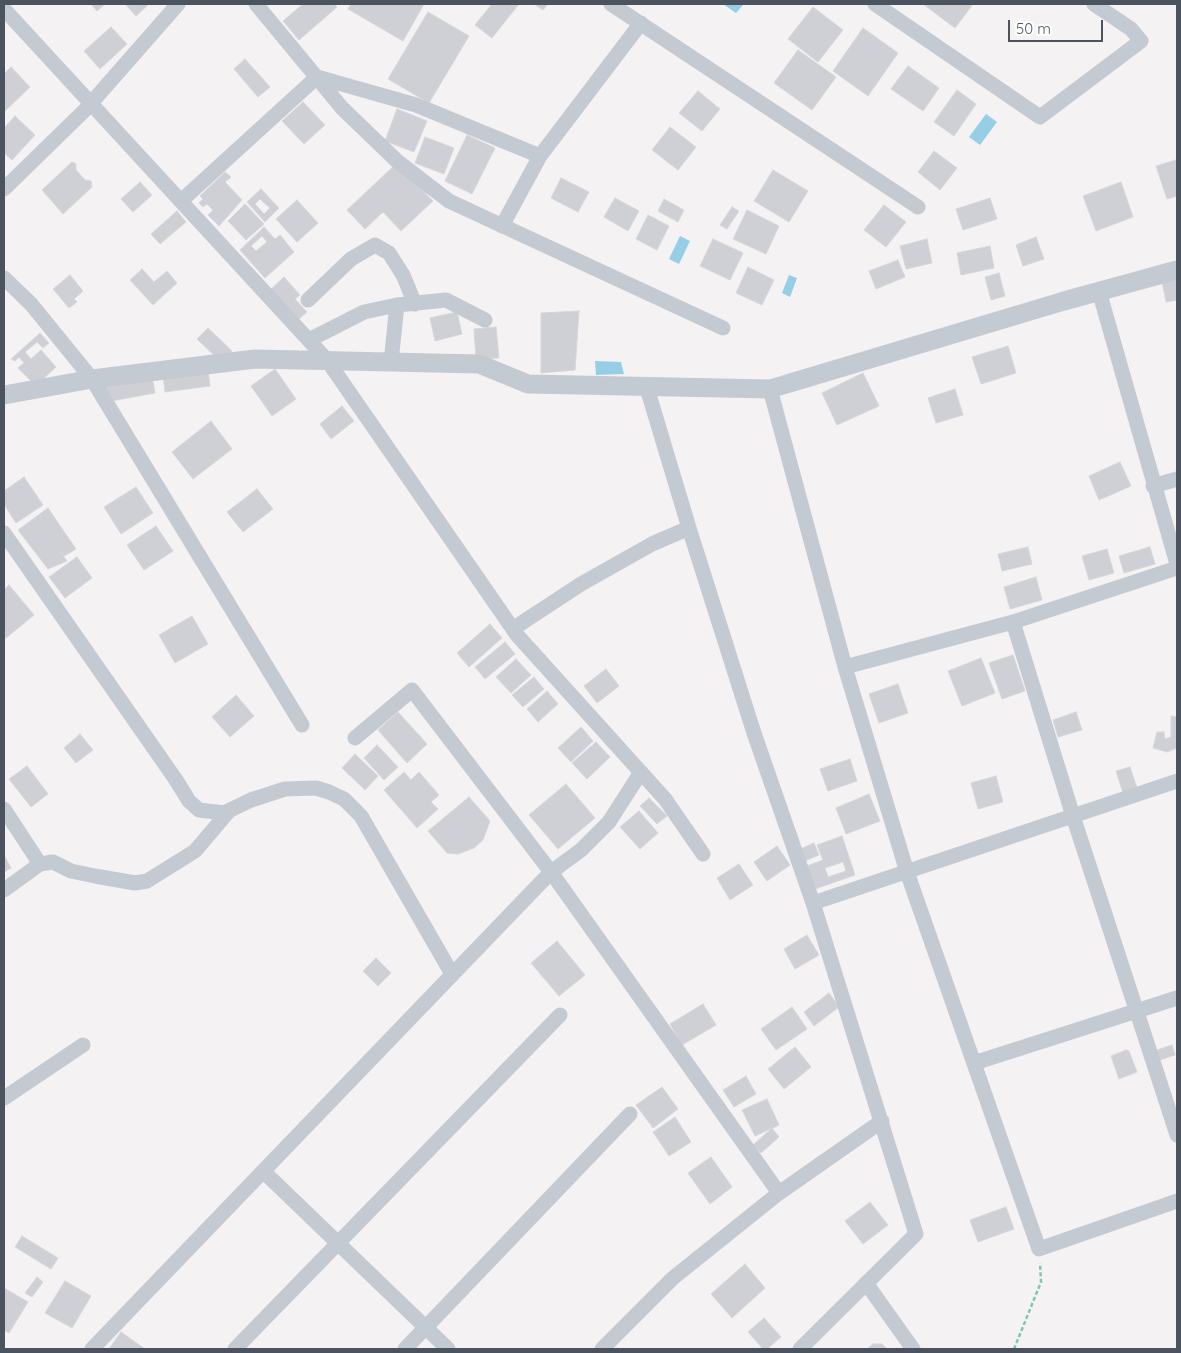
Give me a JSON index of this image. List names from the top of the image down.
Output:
{
  "scale_bar": "50 m"
}
